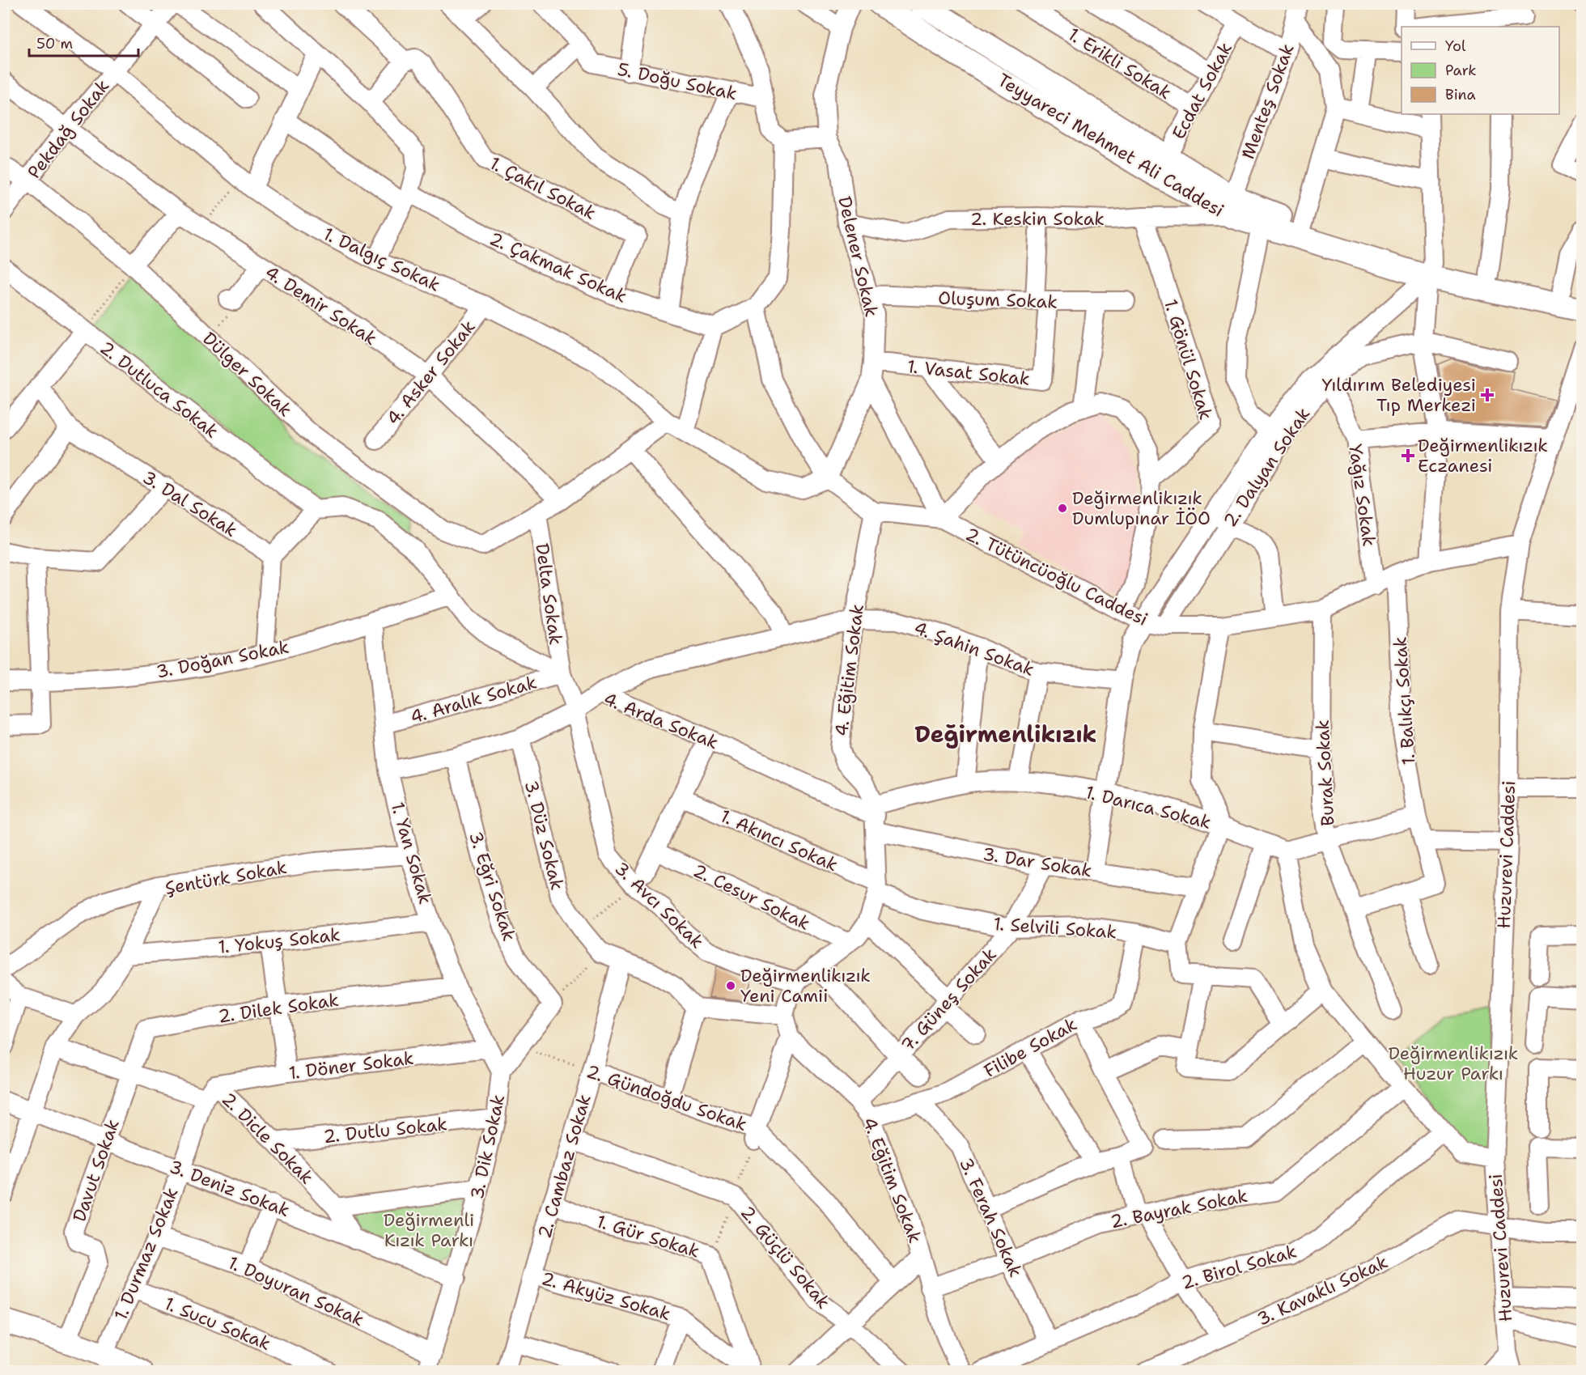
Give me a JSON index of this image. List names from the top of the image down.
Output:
{
  "streets": {
    "main road": ["Teyyareci Mehmet Ali Caddesi"],
    "street": [
      "1. Erikli Sokak",
      "5. Doğu Sokak",
      "Ecdat Sokak",
      "Menteş Sokak",
      "Pekdağ Sokak",
      "1. Çakıl Sokak",
      "2. Keskin Sokak",
      "Delener Sokak",
      "1. Dalgıç Sokak",
      "2. Çakmak Sokak",
      "Oluşum Sokak",
      "4. Demir Sokak",
      "1. Gönül Sokak",
      "4. Asker Sokak",
      "1. Vasat Sokak",
      "Dülger Sokak",
      "2. Dutluca Sokak",
      "2. Dalyan Sokak",
      "Yağız Sokak",
      "3. Dal Sokak",
      "2. Tütüncüoğlu Caddesi",
      "Delta Sokak",
      "4. Şahin Sokak",
      "3. Doğan Sokak",
      "4. Eğitim Sokak",
      "4. Aralık Sokak",
      "1. Balıkçı Sokak",
      "4. Arda Sokak",
      "Burak Sokak",
      "1. Darıca Sokak",
      "3. Düz Sokak",
      "1. Akıncı Sokak",
      "1. Yan Sokak",
      "Huzurevi Caddesi",
      "3. Dar Sokak",
      "Şentürk Sokak",
      "3. Eğri Sokak",
      "2. Cesur Sokak",
      "3. Avcı Sokak",
      "1. Selvili Sokak",
      "1. Yokuş Sokak",
      "7. Güneş Sokak",
      "2. Dilek Sokak",
      "Filibe Sokak",
      "1. Döner Sokak",
      "2. Gündoğdu Sokak",
      "2. Dutlu Sokak",
      "2. Dicle Sokak",
      "3. Dik Sokak",
      "2. Cambaz Sokak",
      "Davut Sokak",
      "3. Deniz Sokak",
      "2. Bayrak Sokak",
      "3. Ferah Sokak",
      "1. Gür Sokak",
      "1. Durmaz Sokak",
      "2. Güçlü Sokak",
      "2. Birol Sokak",
      "3. Kavaklı Sokak",
      "1. Doyuran Sokak",
      "2. Akyüz Sokak",
      "1. Sucu Sokak"
    ]
  },
  "crossings": [
    ["1. Erikli Sokak", "Ecdat Sokak"],
    ["Ecdat Sokak", "Teyyareci Mehmet Ali Caddesi"],
    ["Menteş Sokak", "Teyyareci Mehmet Ali Caddesi"],
    ["Menteş Sokak", "2. Keskin Sokak"],
    ["Pekdağ Sokak", "1. Dalgıç Sokak"],
    ["Pekdağ Sokak", "4. Demir Sokak"],
    ["Pekdağ Sokak", "Dülger Sokak"],
    ["Teyyareci Mehmet Ali Caddesi", "2. Keskin Sokak"],
    ["Teyyareci Mehmet Ali Caddesi", "2. Dalyan Sokak"],
    ["1. Çakıl Sokak", "2. Çakmak Sokak"],
    ["2. Keskin Sokak", "Delener Sokak"],
    ["2. Keskin Sokak", "1. Gönül Sokak"],
    ["2. Keskin Sokak", "1. Vasat Sokak"],
    ["Delener Sokak", "1. Dalgıç Sokak"],
    ["Delener Sokak", "Oluşum Sokak"],
    ["Delener Sokak", "1. Vasat Sokak"],
    ["1. Dalgıç Sokak", "4. Asker Sokak"],
    ["1. Dalgıç Sokak", "Delta Sokak"],
    ["Oluşum Sokak", "1. Vasat Sokak"],
    ["4. Demir Sokak", "4. Asker Sokak"],
    ["4. Demir Sokak", "Delta Sokak"],
    ["Dülger Sokak", "Delta Sokak"],
    ["2. Dalyan Sokak", "Yağız Sokak"],
    ["2. Dalyan Sokak", "2. Tütüncüoğlu Caddesi"],
    ["Yağız Sokak", "2. Tütüncüoğlu Caddesi"],
    ["2. Tütüncüoğlu Caddesi", "4. Eğitim Sokak"],
    ["2. Tütüncüoğlu Caddesi", "1. Balıkçı Sokak"],
    ["2. Tütüncüoğlu Caddesi", "Burak Sokak"],
    ["2. Tütüncüoğlu Caddesi", "Huzurevi Caddesi"],
    ["Delta Sokak", "4. Aralık Sokak"],
    ["Delta Sokak", "4. Arda Sokak"],
    ["Delta Sokak", "3. Avcı Sokak"],
    ["4. Şahin Sokak", "4. Eğitim Sokak"],
    ["4. Şahin Sokak", "4. Arda Sokak"],
    ["3. Doğan Sokak", "1. Yan Sokak"],
    ["4. Eğitim Sokak", "4. Arda Sokak"],
    ["4. Eğitim Sokak", "1. Darıca Sokak"],
    ["4. Eğitim Sokak", "1. Akıncı Sokak"],
    ["4. Eğitim Sokak", "3. Dar Sokak"],
    ["4. Eğitim Sokak", "2. Cesur Sokak"],
    ["4. Eğitim Sokak", "3. Avcı Sokak"],
    ["4. Eğitim Sokak", "1. Selvili Sokak"],
    ["4. Eğitim Sokak", "7. Güneş Sokak"],
    ["4. Eğitim Sokak", "Filibe Sokak"],
    ["4. Eğitim Sokak", "2. Bayrak Sokak"],
    ["4. Aralık Sokak", "1. Yan Sokak"],
    ["4. Arda Sokak", "1. Darıca Sokak"],
    ["4. Arda Sokak", "3. Düz Sokak"],
    ["4. Arda Sokak", "1. Yan Sokak"],
    ["4. Arda Sokak", "3. Dar Sokak"],
    ["4. Arda Sokak", "3. Eğri Sokak"],
    ["4. Arda Sokak", "3. Avcı Sokak"],
    ["1. Darıca Sokak", "3. Dar Sokak"],
    ["3. Düz Sokak", "2. Cambaz Sokak"],
    ["1. Akıncı Sokak", "1. Selvili Sokak"],
    ["1. Yan Sokak", "Şentürk Sokak"],
    ["1. Yan Sokak", "1. Yokuş Sokak"],
    ["1. Yan Sokak", "2. Dilek Sokak"],
    ["1. Yan Sokak", "1. Döner Sokak"],
    ["1. Yan Sokak", "3. Dik Sokak"],
    ["Huzurevi Caddesi", "3. Kavaklı Sokak"],
    ["3. Dar Sokak", "7. Güneş Sokak"],
    ["Şentürk Sokak", "1. Yokuş Sokak"],
    ["Şentürk Sokak", "2. Dicle Sokak"],
    ["Şentürk Sokak", "3. Deniz Sokak"],
    ["3. Eğri Sokak", "3. Dik Sokak"],
    ["1. Selvili Sokak", "7. Güneş Sokak"],
    ["1. Selvili Sokak", "Filibe Sokak"],
    ["2. Dilek Sokak", "2. Dicle Sokak"],
    ["2. Dilek Sokak", "Davut Sokak"],
    ["Filibe Sokak", "3. Ferah Sokak"],
    ["1. Döner Sokak", "2. Dicle Sokak"],
    ["1. Döner Sokak", "1. Durmaz Sokak"],
    ["2. Gündoğdu Sokak", "3. Dik Sokak"],
    ["2. Gündoğdu Sokak", "2. Cambaz Sokak"],
    ["2. Dutlu Sokak", "2. Dicle Sokak"],
    ["2. Dutlu Sokak", "3. Dik Sokak"],
    ["2. Dicle Sokak", "Davut Sokak"],
    ["2. Dicle Sokak", "3. Deniz Sokak"],
    ["2. Dicle Sokak", "1. Durmaz Sokak"],
    ["3. Dik Sokak", "3. Deniz Sokak"],
    ["3. Dik Sokak", "1. Doyuran Sokak"],
    ["2. Cambaz Sokak", "1. Gür Sokak"],
    ["2. Cambaz Sokak", "2. Güçlü Sokak"],
    ["2. Cambaz Sokak", "2. Akyüz Sokak"],
    ["Davut Sokak", "3. Deniz Sokak"],
    ["3. Deniz Sokak", "1. Durmaz Sokak"],
    ["2. Bayrak Sokak", "3. Ferah Sokak"],
    ["3. Ferah Sokak", "2. Birol Sokak"],
    ["1. Gür Sokak", "2. Akyüz Sokak"],
    ["1. Durmaz Sokak", "1. Doyuran Sokak"],
    ["1. Durmaz Sokak", "1. Sucu Sokak"]
  ],
  "districts": ["Değirmenlikızık"],
  "parks": ["Değirmenlikızık Huzur Parkı", "Değirmenli Kızık Parkı"],
  "places": {
    "health": ["Yıldırım Belediyesi Tıp Merkezi", "Değirmenlikızık Eczanesi"],
    "other": ["Değirmenlikızık Dumlupınar İÖO", "Değirmenlikızık Yeni Camii"]
  },
  "legend": ["Yol", "Park", "Bina"],
  "scale_bar": "50 m"
}
